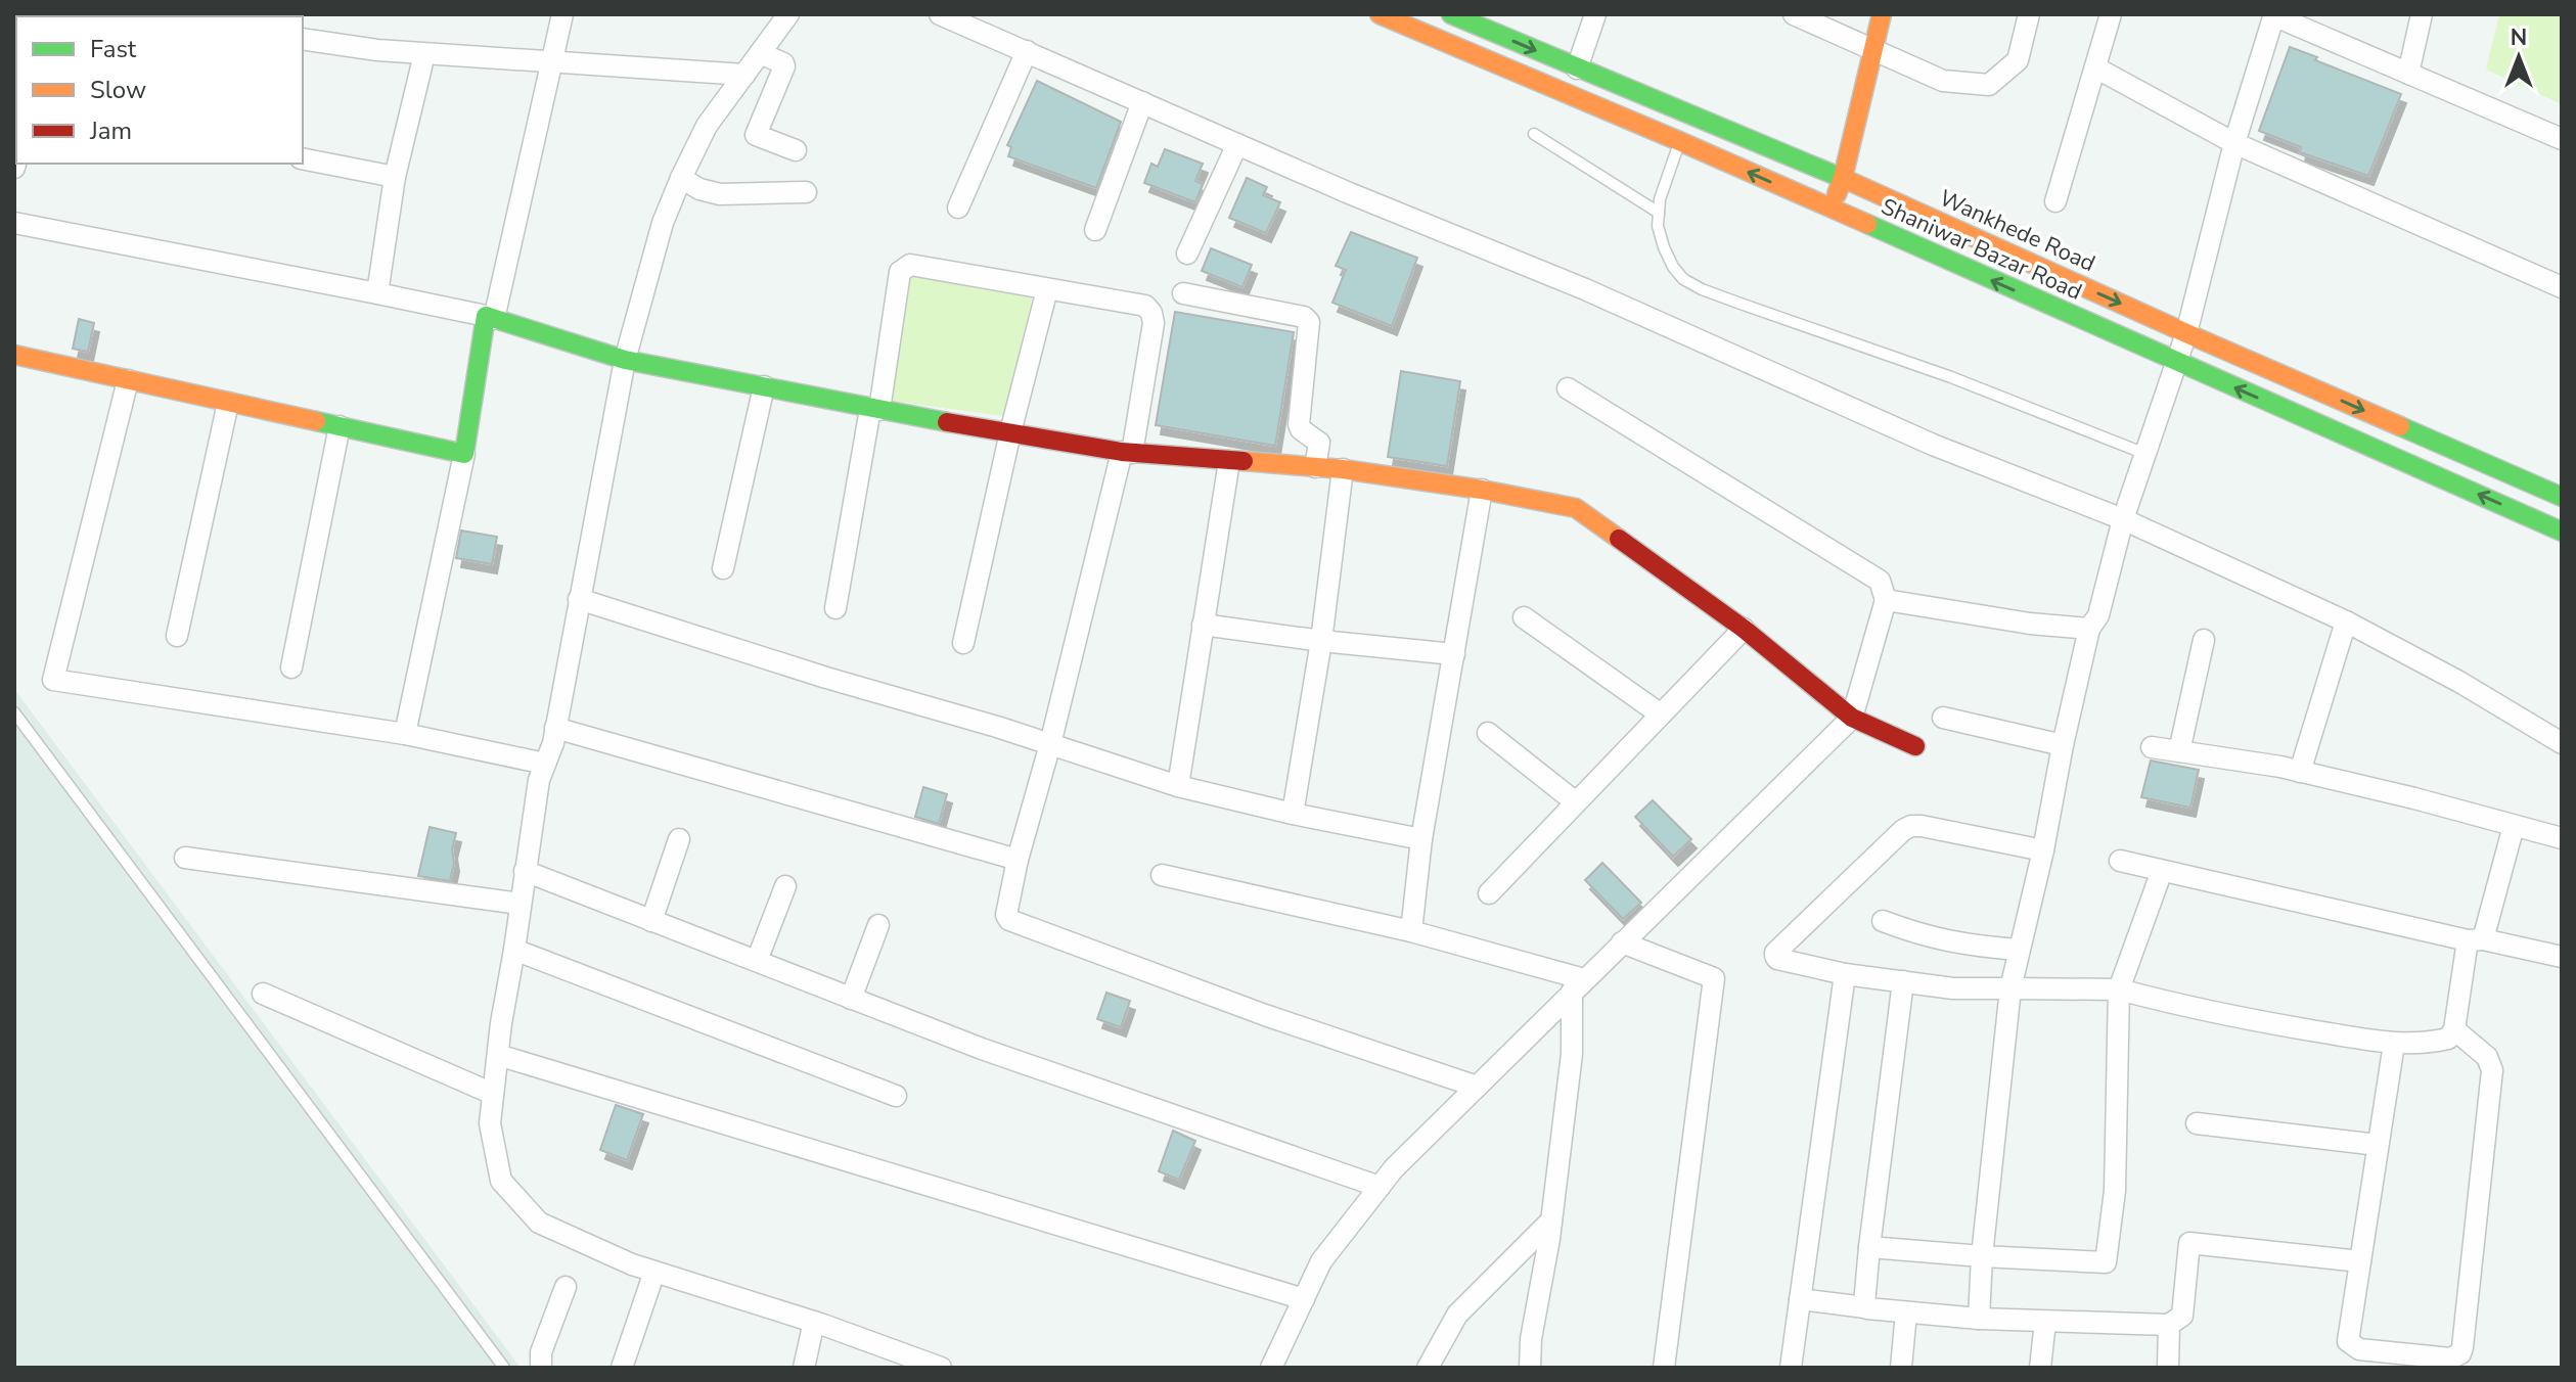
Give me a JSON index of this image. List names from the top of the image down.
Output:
{
  "streets": {
    "main road": ["Wankhede Road", "Shaniwar Bazar Road"]
  },
  "one_way": ["Wankhede Road", "Shaniwar Bazar Road"],
  "legend": ["Fast", "Slow", "Jam"],
  "north": "top"
}
